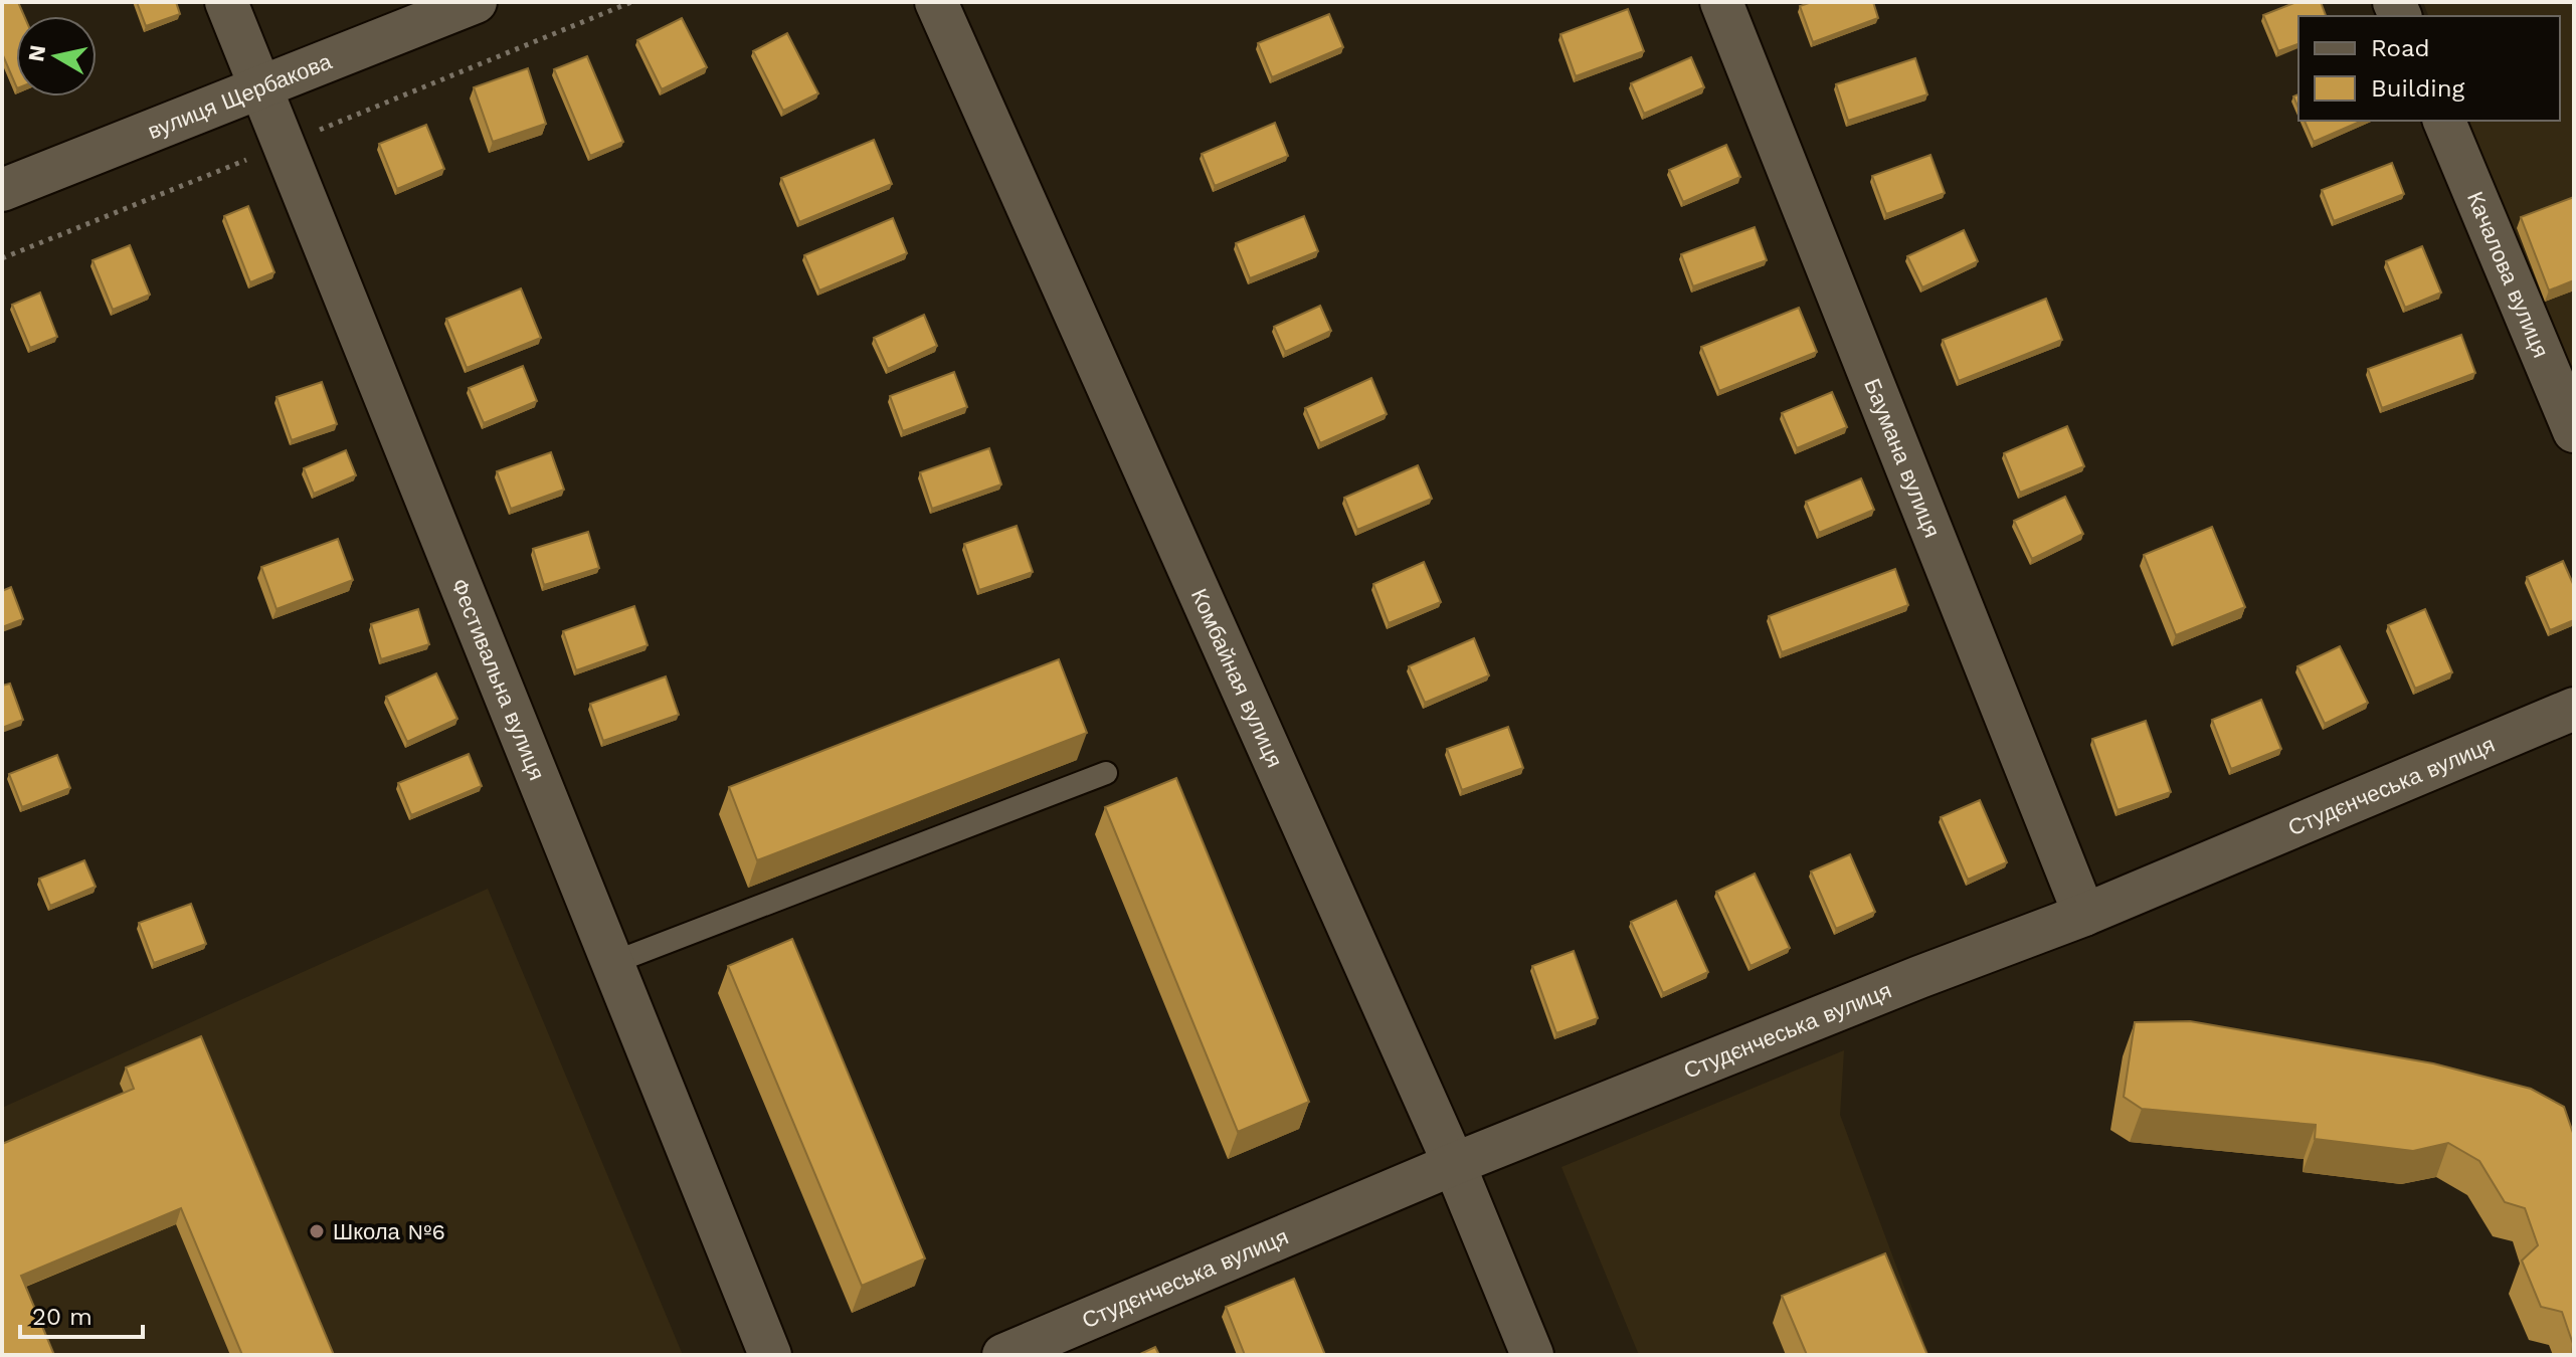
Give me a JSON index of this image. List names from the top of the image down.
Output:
{
  "streets": {
    "street": [
      "вулиця Щербакова",
      "Качалова вулиця",
      "Баумана вулиця",
      "Комбайная вулиця",
      "Фестивальна вулиця",
      "Студєнчеська вулиця"
    ]
  },
  "crossings": [
    ["вулиця Щербакова", "Фестивальна вулиця"],
    ["Баумана вулиця", "Студєнчеська вулиця"],
    ["Комбайная вулиця", "Студєнчеська вулиця"]
  ],
  "places": ["Школа №6"],
  "legend": ["Road", "Building"],
  "scale_bar": "20 m",
  "north": "left"
}
